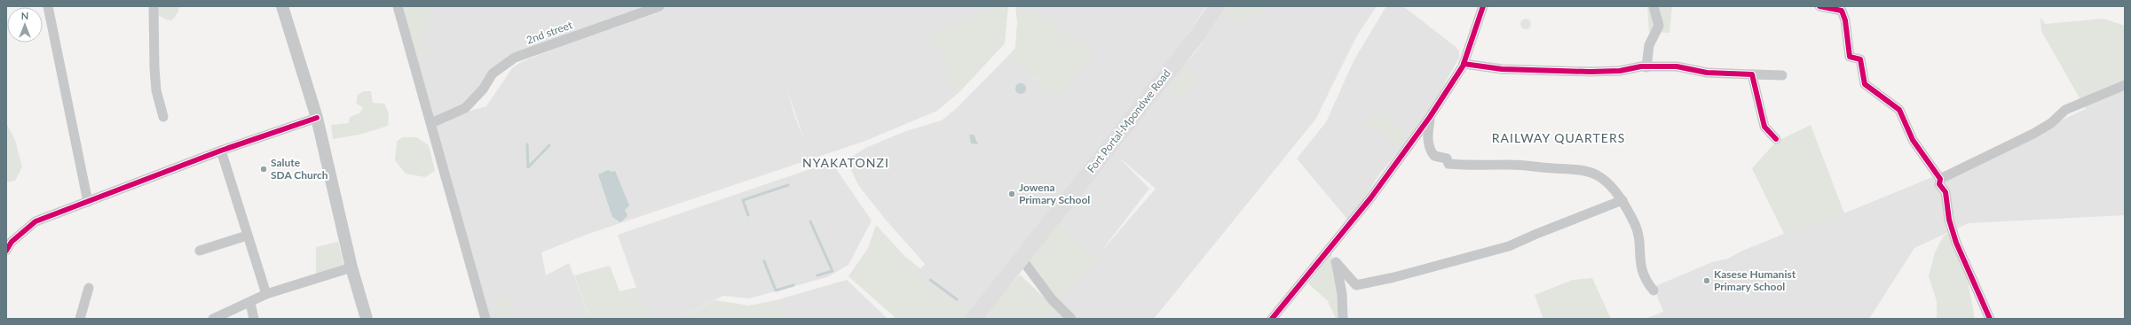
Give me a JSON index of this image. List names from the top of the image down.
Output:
{
  "streets": {
    "highway": ["Fort Portal-Mpondwe Road"],
    "street": ["2nd street"]
  },
  "districts": ["RAILWAY QUARTERS", "NYAKATONZI"],
  "places": ["Salute SDA Church", "Jowena Primary School", "Kasese Humanist Primary School"],
  "north": "top"
}
